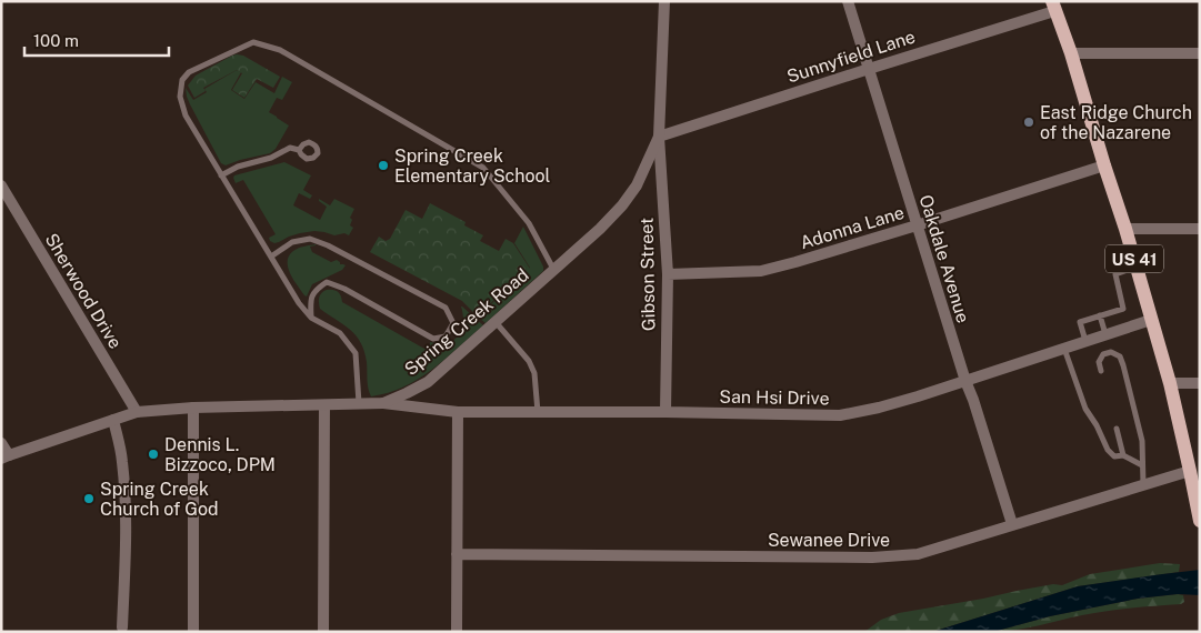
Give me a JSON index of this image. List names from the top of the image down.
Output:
{
  "streets": {
    "main road": ["US 41"],
    "street": [
      "Sunnyfield Lane",
      "Adonna Lane",
      "Oakdale Avenue",
      "Gibson Street",
      "Sherwood Drive",
      "Spring Creek Road",
      "San Hsi Drive",
      "Sewanee Drive"
    ]
  },
  "crossings": [
    ["Sunnyfield Lane", "Oakdale Avenue"],
    ["Sunnyfield Lane", "US 41"],
    ["Sunnyfield Lane", "Gibson Street"],
    ["Sunnyfield Lane", "Spring Creek Road"],
    ["Adonna Lane", "Oakdale Avenue"],
    ["Adonna Lane", "US 41"],
    ["Adonna Lane", "Gibson Street"],
    ["Oakdale Avenue", "San Hsi Drive"],
    ["Oakdale Avenue", "Sewanee Drive"],
    ["US 41", "San Hsi Drive"],
    ["US 41", "Sewanee Drive"],
    ["Gibson Street", "Spring Creek Road"],
    ["Gibson Street", "San Hsi Drive"],
    ["Sherwood Drive", "Spring Creek Road"],
    ["Spring Creek Road", "San Hsi Drive"]
  ],
  "places": [
    "East Ridge Church of the Nazarene",
    "Spring Creek Elementary School",
    "Dennis L. Bizzoco, DPM",
    "Spring Creek Church of God"
  ],
  "scale_bar": "100 m"
}
